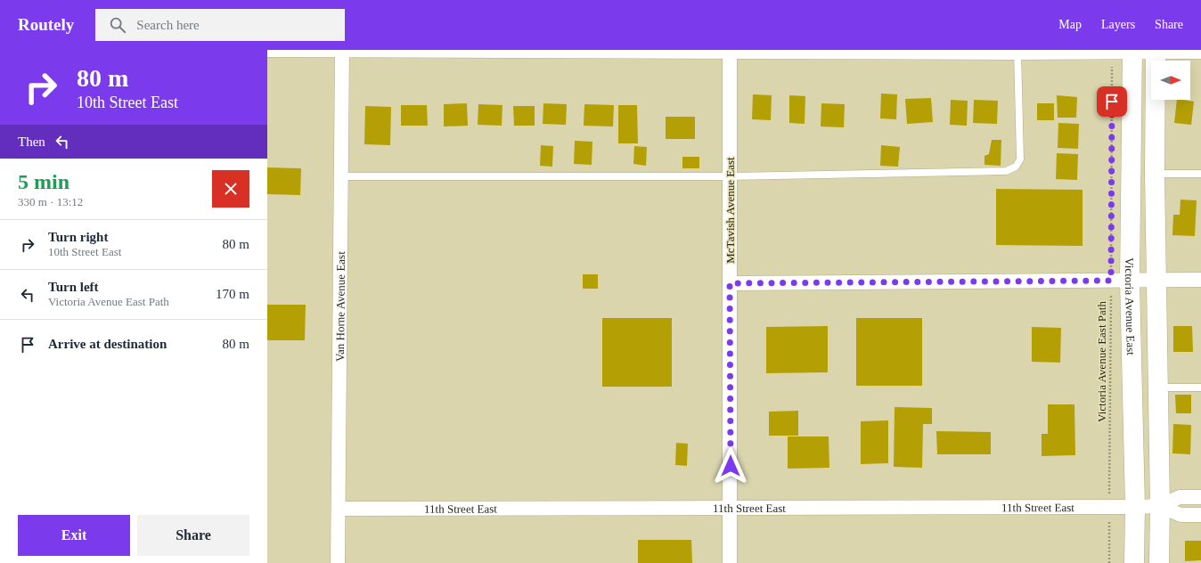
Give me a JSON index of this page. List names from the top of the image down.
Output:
{
  "streets": {
    "main road": ["Victoria Avenue East"],
    "street": ["McTavish Avenue East", "Van Horne Avenue East", "11th Street East"],
    "path": ["Victoria Avenue East Path"]
  },
  "crossings": [
    ["McTavish Avenue East", "11th Street East"],
    ["Van Horne Avenue East", "11th Street East"],
    ["Victoria Avenue East", "11th Street East"],
    ["Victoria Avenue East Path", "11th Street East"]
  ],
  "north": "right",
  "page": {
    "header": "Routely",
    "search": "Search here",
    "nav": ["Map", "Layers", "Share"],
    "turn": ["80 m", "10th Street East"],
    "then": "Then",
    "heading": ["5 min", "330 m · 13:12"],
    "list": [
      {
        "name": "Turn right",
        "note": "10th Street East",
        "value": "80 m"
      },
      {
        "name": "Turn left",
        "note": "Victoria Avenue East Path",
        "value": "170 m"
      },
      {
        "name": "Arrive at destination",
        "value": "80 m"
      }
    ],
    "buttons": ["Exit", "Share"]
  }
}
